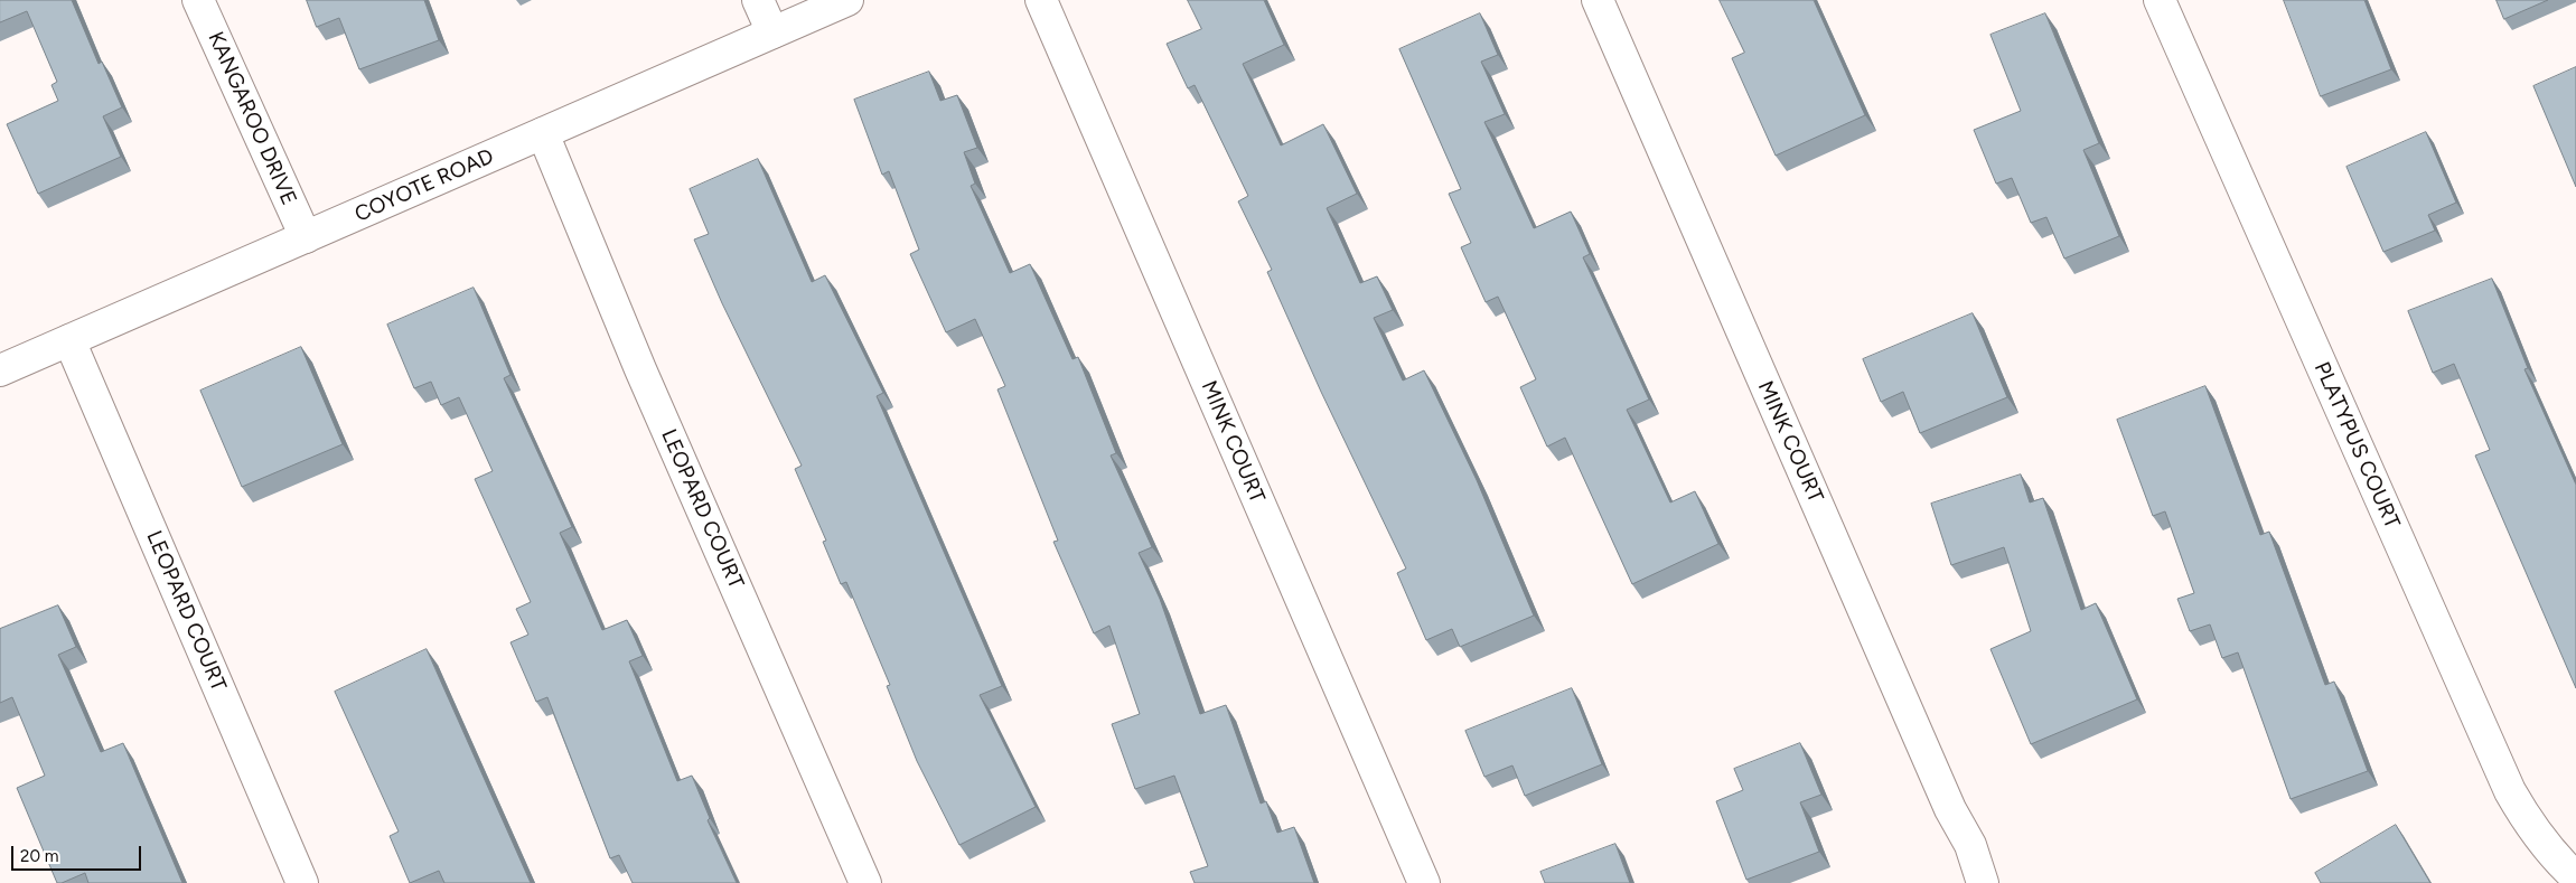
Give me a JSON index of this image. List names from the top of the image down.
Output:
{
  "streets": {
    "street": [
      "KANGAROO DRIVE",
      "COYOTE ROAD",
      "MINK COURT",
      "PLATYPUS COURT",
      "LEOPARD COURT"
    ]
  },
  "crossings": [
    ["KANGAROO DRIVE", "COYOTE ROAD"],
    ["COYOTE ROAD", "LEOPARD COURT"]
  ],
  "scale_bar": "20 m"
}
